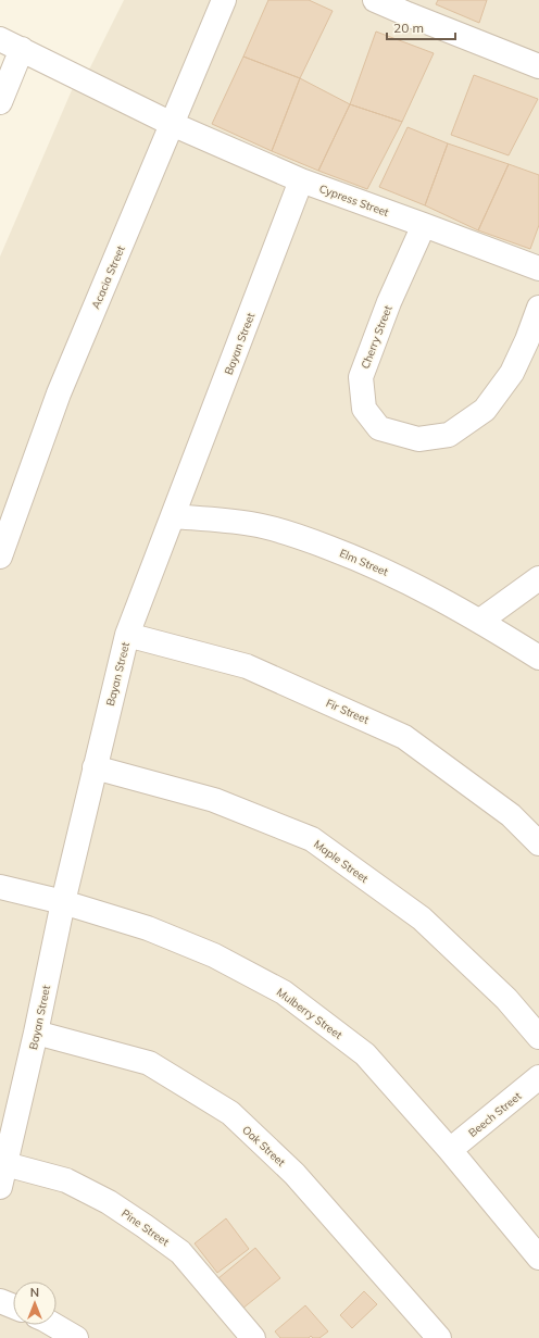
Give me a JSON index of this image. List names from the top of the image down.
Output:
{
  "streets": {
    "street": [
      "Cypress Street",
      "Acacia Street",
      "Cherry Street",
      "Bayan Street",
      "Elm Street",
      "Fir Street",
      "Maple Street",
      "Mulberry Street",
      "Beech Street",
      "Oak Street",
      "Pine Street"
    ]
  },
  "crossings": [
    ["Cypress Street", "Acacia Street"],
    ["Cypress Street", "Cherry Street"],
    ["Cypress Street", "Bayan Street"],
    ["Bayan Street", "Elm Street"],
    ["Bayan Street", "Fir Street"],
    ["Bayan Street", "Maple Street"],
    ["Bayan Street", "Mulberry Street"],
    ["Bayan Street", "Oak Street"],
    ["Bayan Street", "Pine Street"],
    ["Mulberry Street", "Beech Street"]
  ],
  "scale_bar": "20 m",
  "north": "top"
}
